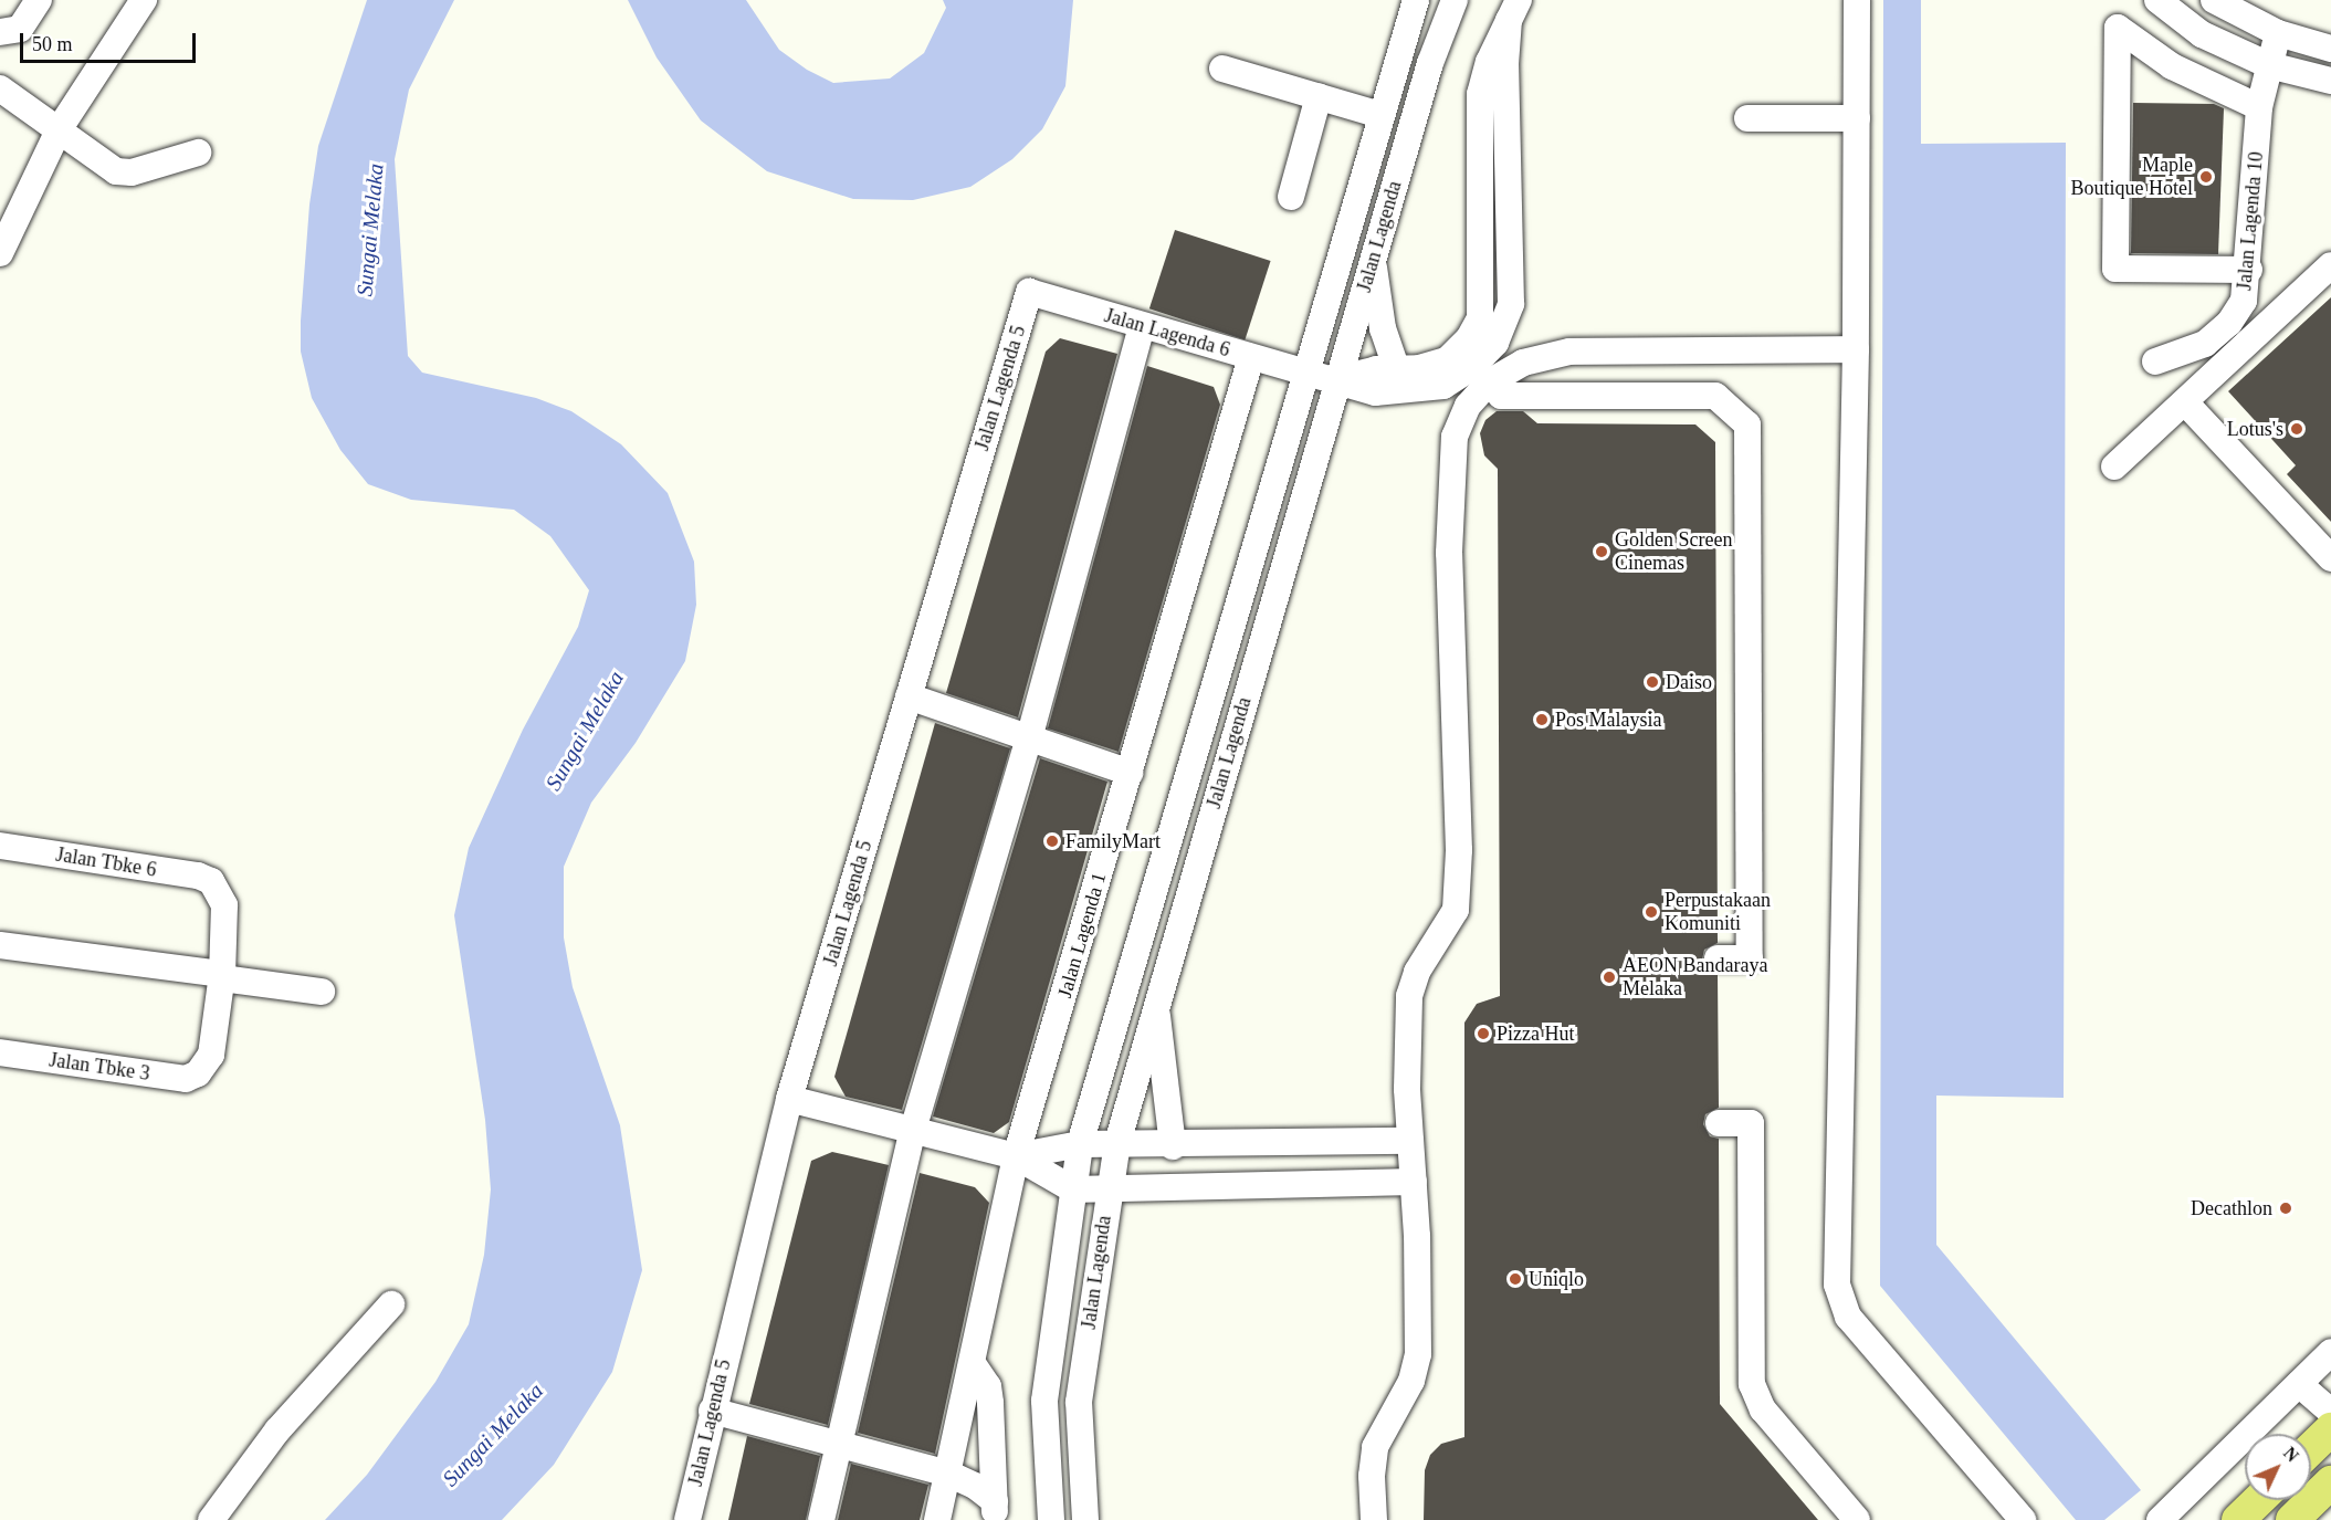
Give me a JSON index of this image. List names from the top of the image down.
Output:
{
  "streets": {
    "street": [
      "Jalan Lagenda 10",
      "Jalan Lagenda",
      "Jalan Lagenda 6",
      "Jalan Lagenda 5",
      "Jalan Tbke 6",
      "Jalan Lagenda 1",
      "Jalan Tbke 3"
    ]
  },
  "crossings": [
    ["Jalan Lagenda", "Jalan Lagenda 6"],
    ["Jalan Lagenda 6", "Jalan Lagenda 5"],
    ["Jalan Lagenda 6", "Jalan Lagenda 1"],
    ["Jalan Tbke 6", "Jalan Tbke 3"]
  ],
  "water": ["Sungai Melaka"],
  "places": [
    "Maple Boutique Hotel",
    "Lotus's",
    "Golden Screen Cinemas",
    "Daiso",
    "Pos Malaysia",
    "FamilyMart",
    "Perpustakaan Komuniti",
    "AEON Bandaraya Melaka",
    "Pizza Hut",
    "Decathlon",
    "Uniqlo"
  ],
  "scale_bar": "50 m",
  "north": "top right"
}
